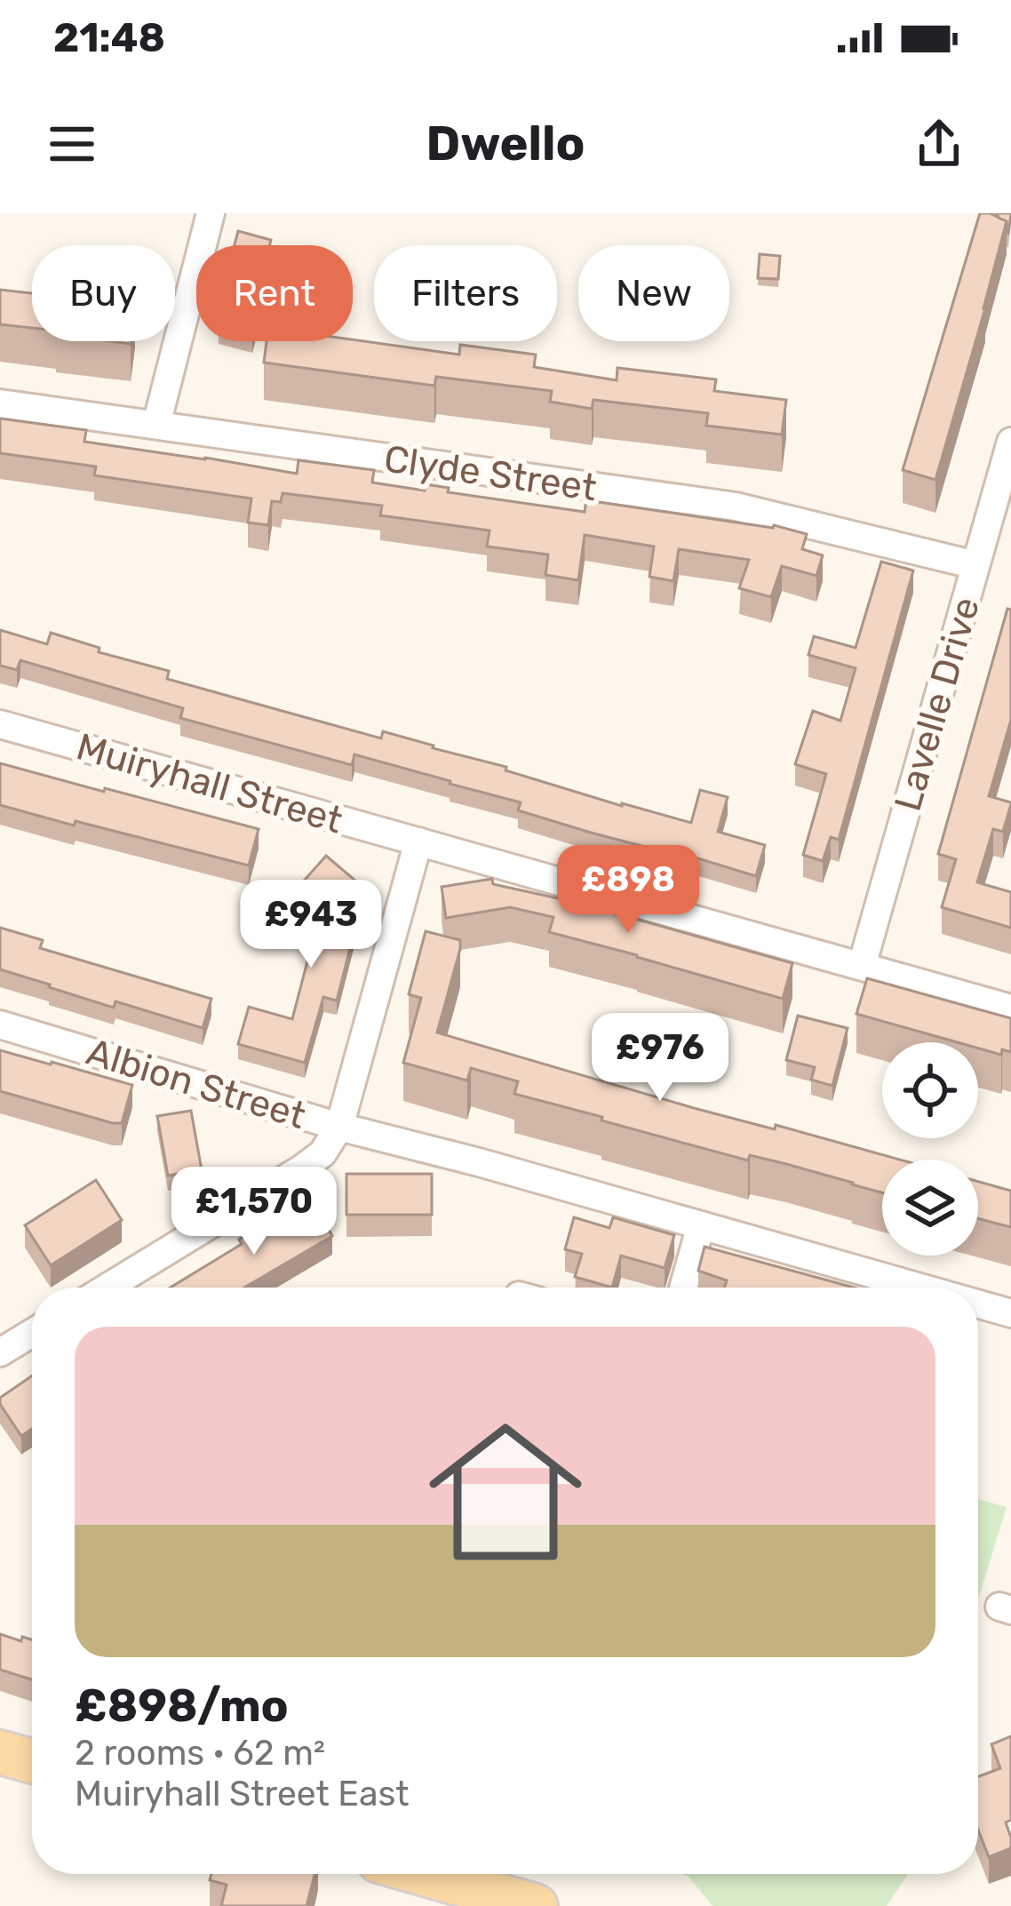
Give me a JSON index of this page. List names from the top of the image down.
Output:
{
  "streets": {
    "street": [
      "Clyde Street",
      "Lavelle Drive",
      "Muiryhall Street",
      "Albion Street"
    ]
  },
  "crossings": [
    ["Clyde Street", "Lavelle Drive"],
    ["Lavelle Drive", "Muiryhall Street"]
  ],
  "page": {
    "status": "21:48",
    "header": "Dwello",
    "chip": [
      "Buy",
      "Rent",
      "Filters",
      "New"
    ],
    "price": [
      "£898",
      "£943",
      "£976",
      "£1,570"
    ],
    "list": [
      {
        "name": "£898/mo",
        "note": "2 rooms · 62 m² · Muiryhall Street East"
      }
    ]
  }
}
